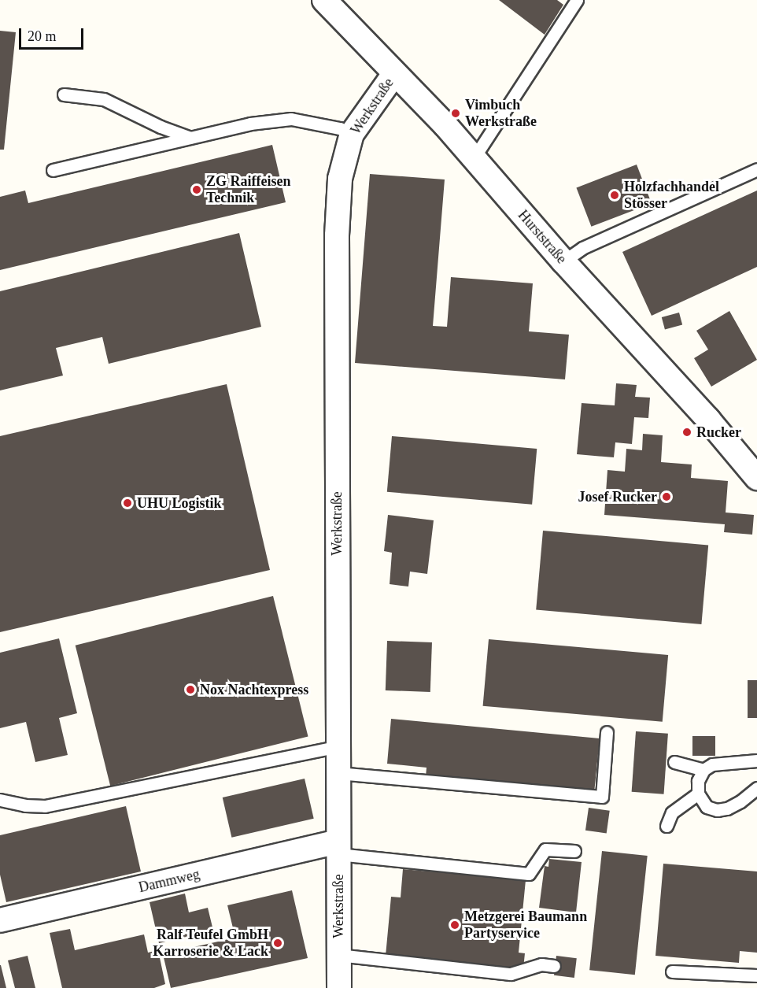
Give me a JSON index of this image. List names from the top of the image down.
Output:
{
  "streets": {
    "street": ["Werkstraße", "Hurststraße", "Dammweg"]
  },
  "crossings": [
    ["Werkstraße", "Hurststraße"],
    ["Werkstraße", "Dammweg"]
  ],
  "places": [
    "Vimbuch Werkstraße",
    "ZG Raiffeisen Technik",
    "Holzfachhandel Stösser",
    "Rucker",
    "Josef Rucker",
    "UHU Logistik",
    "Nox Nachtexpress",
    "Metzgerei Baumann Partyservice",
    "Ralf Teufel GmbH Karroserie & Lack"
  ],
  "scale_bar": "20 m"
}
